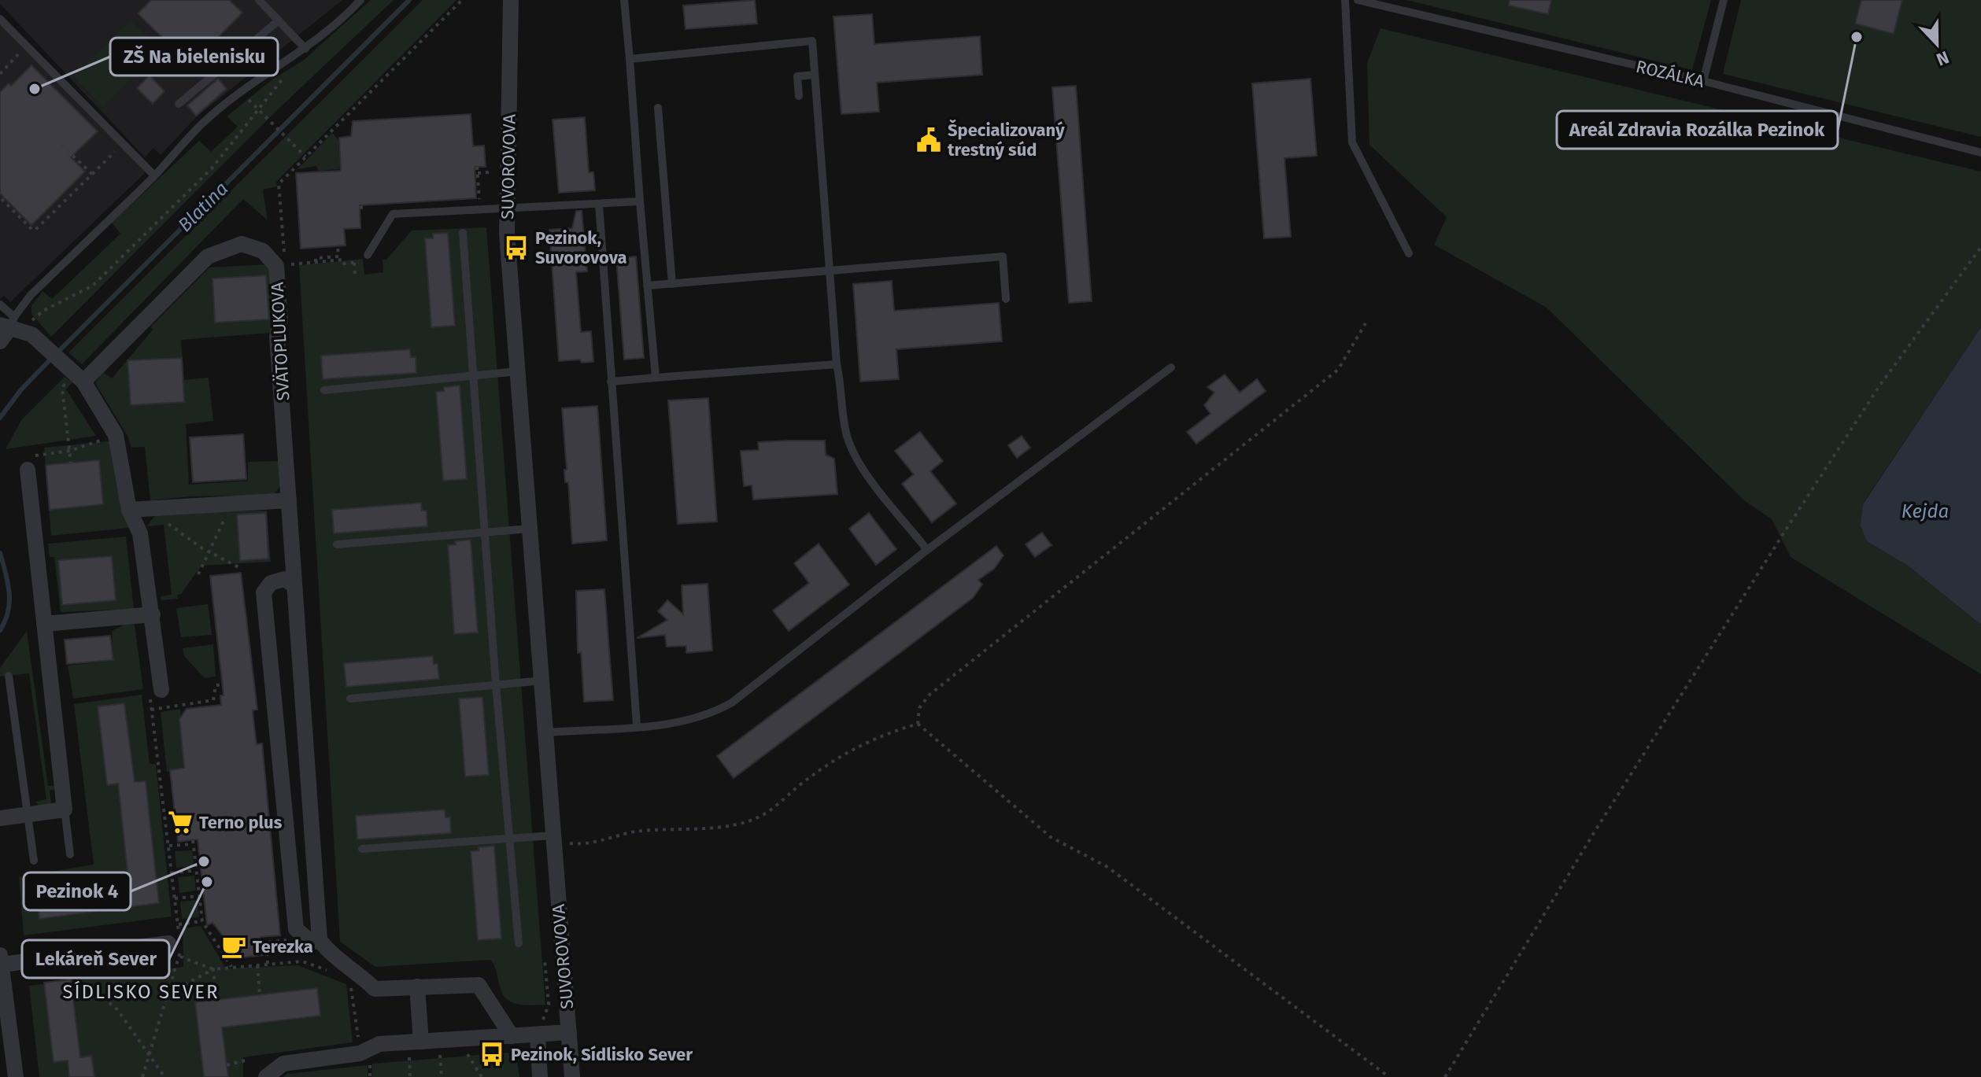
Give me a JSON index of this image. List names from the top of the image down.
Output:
{
  "streets": {
    "street": ["SUVOROVOVA", "SVÄTOPLUKOVA"],
    "lane": ["ROZÁLKA"]
  },
  "districts": ["SÍDLISKO SEVER"],
  "water": ["Blatina", "Kejda"],
  "places": {
    "other": [
      "Areál Zdravia Rozálka Pezinok",
      "ZŠ Na bielenisku",
      "Pezinok 4",
      "Lekáreň Sever"
    ],
    "public building": ["Špecializovaný trestný súd"],
    "bus stop": ["Pezinok, Suvorovova", "Pezinok, Sídlisko Sever"],
    "supermarket": ["Terno plus"],
    "cafe": ["Terezka"]
  },
  "north": "bottom"
}
